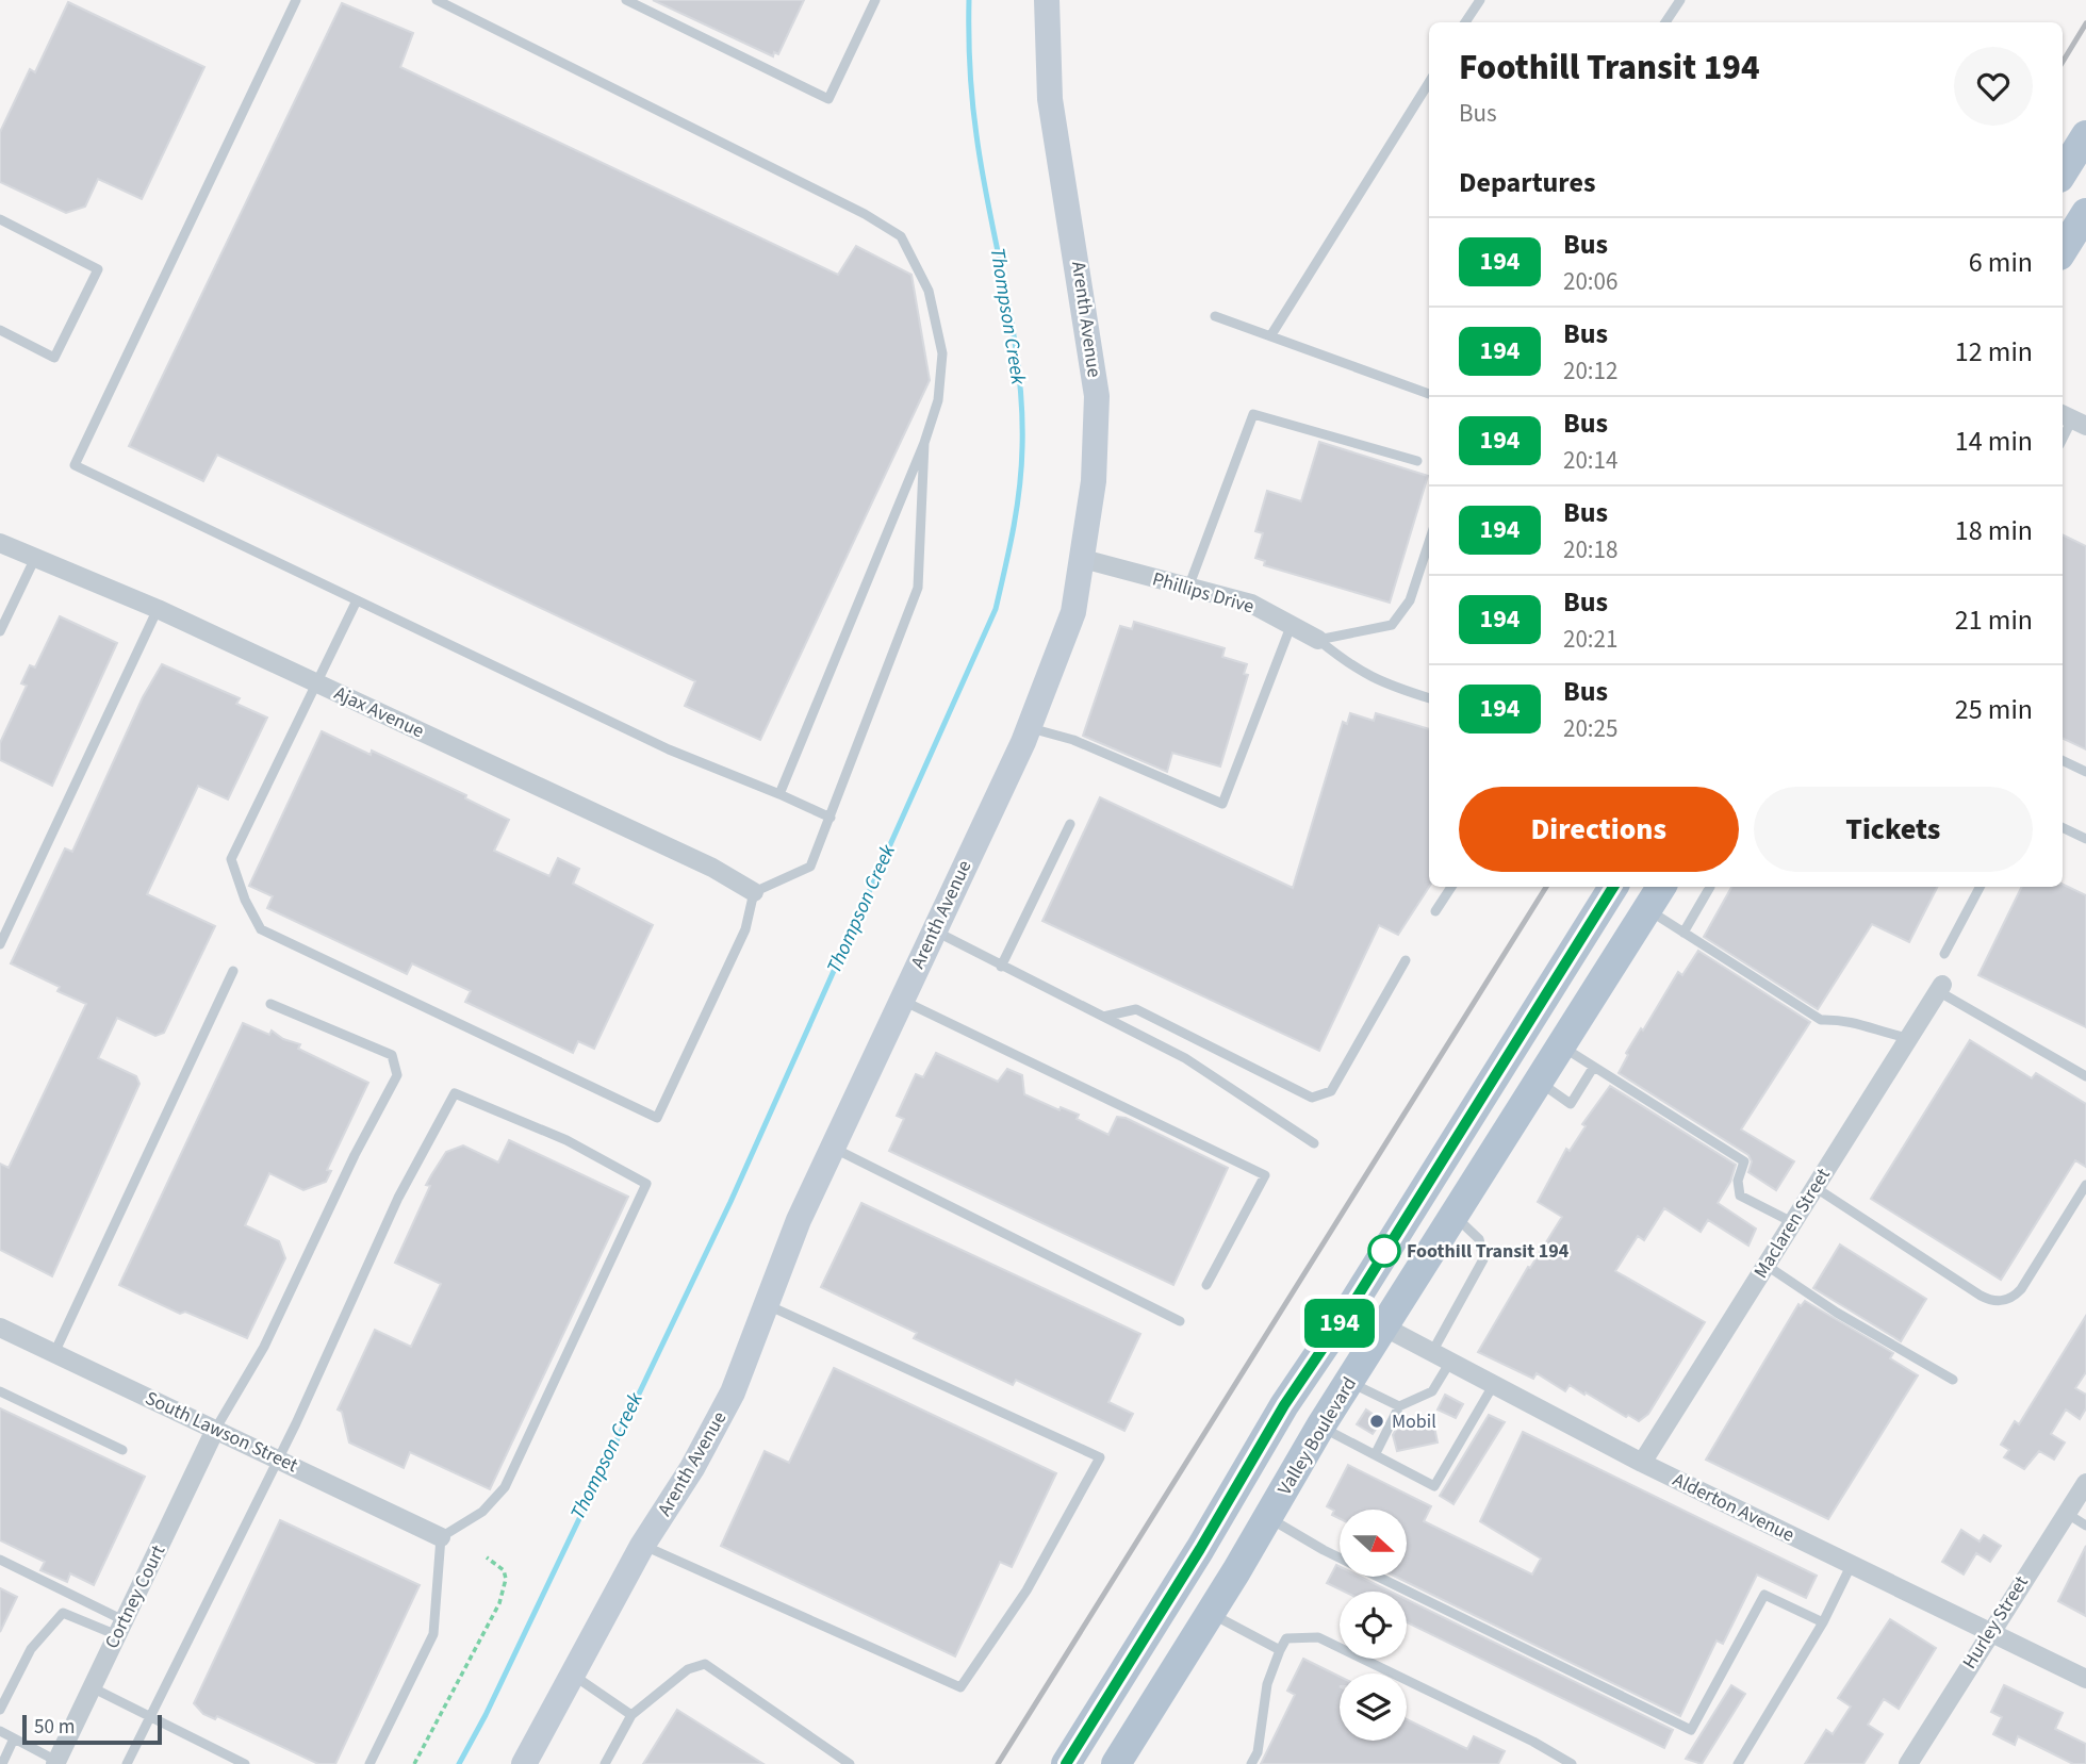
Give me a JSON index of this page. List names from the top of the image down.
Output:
{
  "streets": {
    "main road": ["Valley Boulevard"],
    "street": [
      "Arenth Avenue",
      "Phillips Drive",
      "Ajax Avenue",
      "Maclaren Street",
      "South Lawson Street",
      "Alderton Avenue",
      "Cortney Court",
      "Hurley Street"
    ]
  },
  "crossings": [
    ["Arenth Avenue", "Phillips Drive"],
    ["Maclaren Street", "Alderton Avenue"],
    ["South Lawson Street", "Cortney Court"],
    ["Valley Boulevard", "Alderton Avenue"],
    ["Alderton Avenue", "Hurley Street"]
  ],
  "water": ["Thompson Creek"],
  "places": ["Foothill Transit 194", "Mobil"],
  "lines": ["bus line 194"],
  "scale_bar": "50 m",
  "north": "right",
  "page": {
    "on_map": "194",
    "heading": [
      ["Foothill Transit 194", "Bus"],
      "Departures"
    ],
    "list": [
      {
        "mark": "194",
        "name": "Bus",
        "note": "20:06",
        "value": "6 min"
      },
      {
        "mark": "194",
        "name": "Bus",
        "note": "20:12",
        "value": "12 min"
      },
      {
        "mark": "194",
        "name": "Bus",
        "note": "20:14",
        "value": "14 min"
      },
      {
        "mark": "194",
        "name": "Bus",
        "note": "20:18",
        "value": "18 min"
      },
      {
        "mark": "194",
        "name": "Bus",
        "note": "20:21",
        "value": "21 min"
      },
      {
        "mark": "194",
        "name": "Bus",
        "note": "20:25",
        "value": "25 min"
      }
    ],
    "buttons": ["Directions", "Tickets"],
    "scale": "50 m"
  }
}
